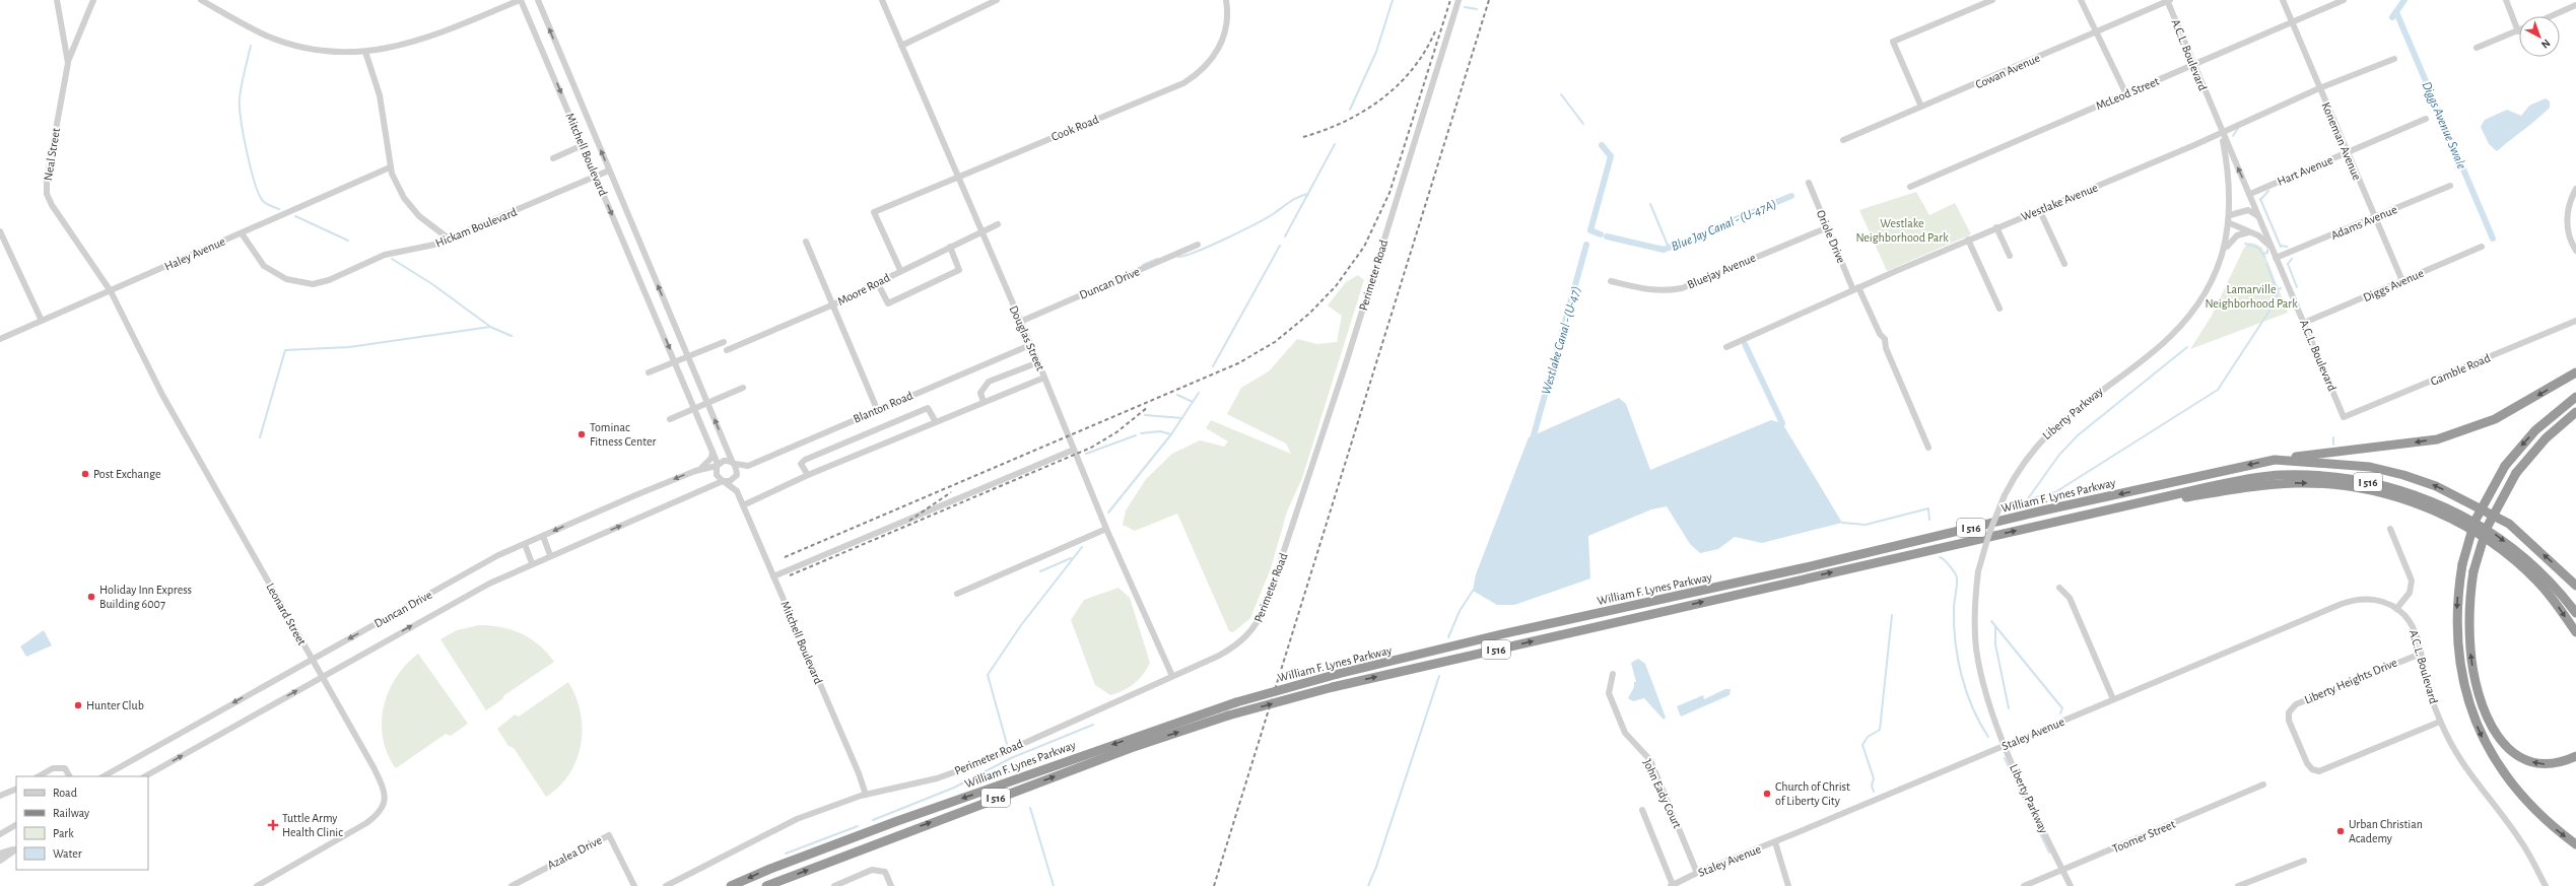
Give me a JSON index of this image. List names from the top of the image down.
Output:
{
  "streets": {
    "highway": ["I 516", "William F. Lynes Parkway"],
    "street": [
      "A.C.L. Boulevard",
      "Cowan Avenue",
      "McLeod Street",
      "Cook Road",
      "Koneman Avenue",
      "Neal Street",
      "Mitchell Boulevard",
      "Hart Avenue",
      "Westlake Avenue",
      "Adams Avenue",
      "Hickam Boulevard",
      "Oriole Drive",
      "Haley Avenue",
      "Bluejay Avenue",
      "Perimeter Road",
      "Duncan Drive",
      "Diggs Avenue",
      "Moore Road",
      "Douglas Street",
      "Gamble Road",
      "Blanton Road",
      "Liberty Parkway",
      "Leonard Street",
      "Liberty Heights Drive",
      "Staley Avenue",
      "John Eady Court",
      "Toomer Street",
      "Azalea Drive"
    ]
  },
  "crossings": [
    ["A.C.L. Boulevard", "Cowan Avenue"],
    ["A.C.L. Boulevard", "McLeod Street"],
    ["A.C.L. Boulevard", "Hart Avenue"],
    ["A.C.L. Boulevard", "Westlake Avenue"],
    ["A.C.L. Boulevard", "Adams Avenue"],
    ["A.C.L. Boulevard", "Diggs Avenue"],
    ["A.C.L. Boulevard", "Gamble Road"],
    ["A.C.L. Boulevard", "Liberty Parkway"],
    ["A.C.L. Boulevard", "Liberty Heights Drive"],
    ["A.C.L. Boulevard", "Staley Avenue"],
    ["McLeod Street", "Koneman Avenue"],
    ["Cook Road", "Moore Road"],
    ["Cook Road", "Douglas Street"],
    ["Koneman Avenue", "Hart Avenue"],
    ["Koneman Avenue", "Westlake Avenue"],
    ["Koneman Avenue", "Adams Avenue"],
    ["Koneman Avenue", "Diggs Avenue"],
    ["Neal Street", "Haley Avenue"],
    ["Neal Street", "Leonard Street"],
    ["Mitchell Boulevard", "Hickam Boulevard"],
    ["Mitchell Boulevard", "Perimeter Road"],
    ["Mitchell Boulevard", "Duncan Drive"],
    ["Westlake Avenue", "Oriole Drive"],
    ["Hickam Boulevard", "Haley Avenue"],
    ["Oriole Drive", "Bluejay Avenue"],
    ["Haley Avenue", "Leonard Street"],
    ["Perimeter Road", "Douglas Street"],
    ["Duncan Drive", "Douglas Street"],
    ["Duncan Drive", "Leonard Street"],
    ["Moore Road", "Douglas Street"],
    ["Douglas Street", "Blanton Road"],
    ["Liberty Parkway", "Staley Avenue"],
    ["Liberty Parkway", "Toomer Street"],
    ["Staley Avenue", "John Eady Court"]
  ],
  "water": ["Diggs Avenue Swale", "Blue Jay Canal - (U-47A)", "Westlake Canal - (U-47)"],
  "parks": ["Westlake Neighborhood Park", "Lamarville Neighborhood Park"],
  "places": {
    "other": [
      "Tominac Fitness Center",
      "Post Exchange",
      "Holiday Inn Express Building 6007",
      "Hunter Club",
      "Church of Christ of Liberty City",
      "Urban Christian Academy"
    ],
    "health": ["Tuttle Army Health Clinic"]
  },
  "legend": [
    "Road",
    "Railway",
    "Park",
    "Water"
  ],
  "north": "bottom right"
}
